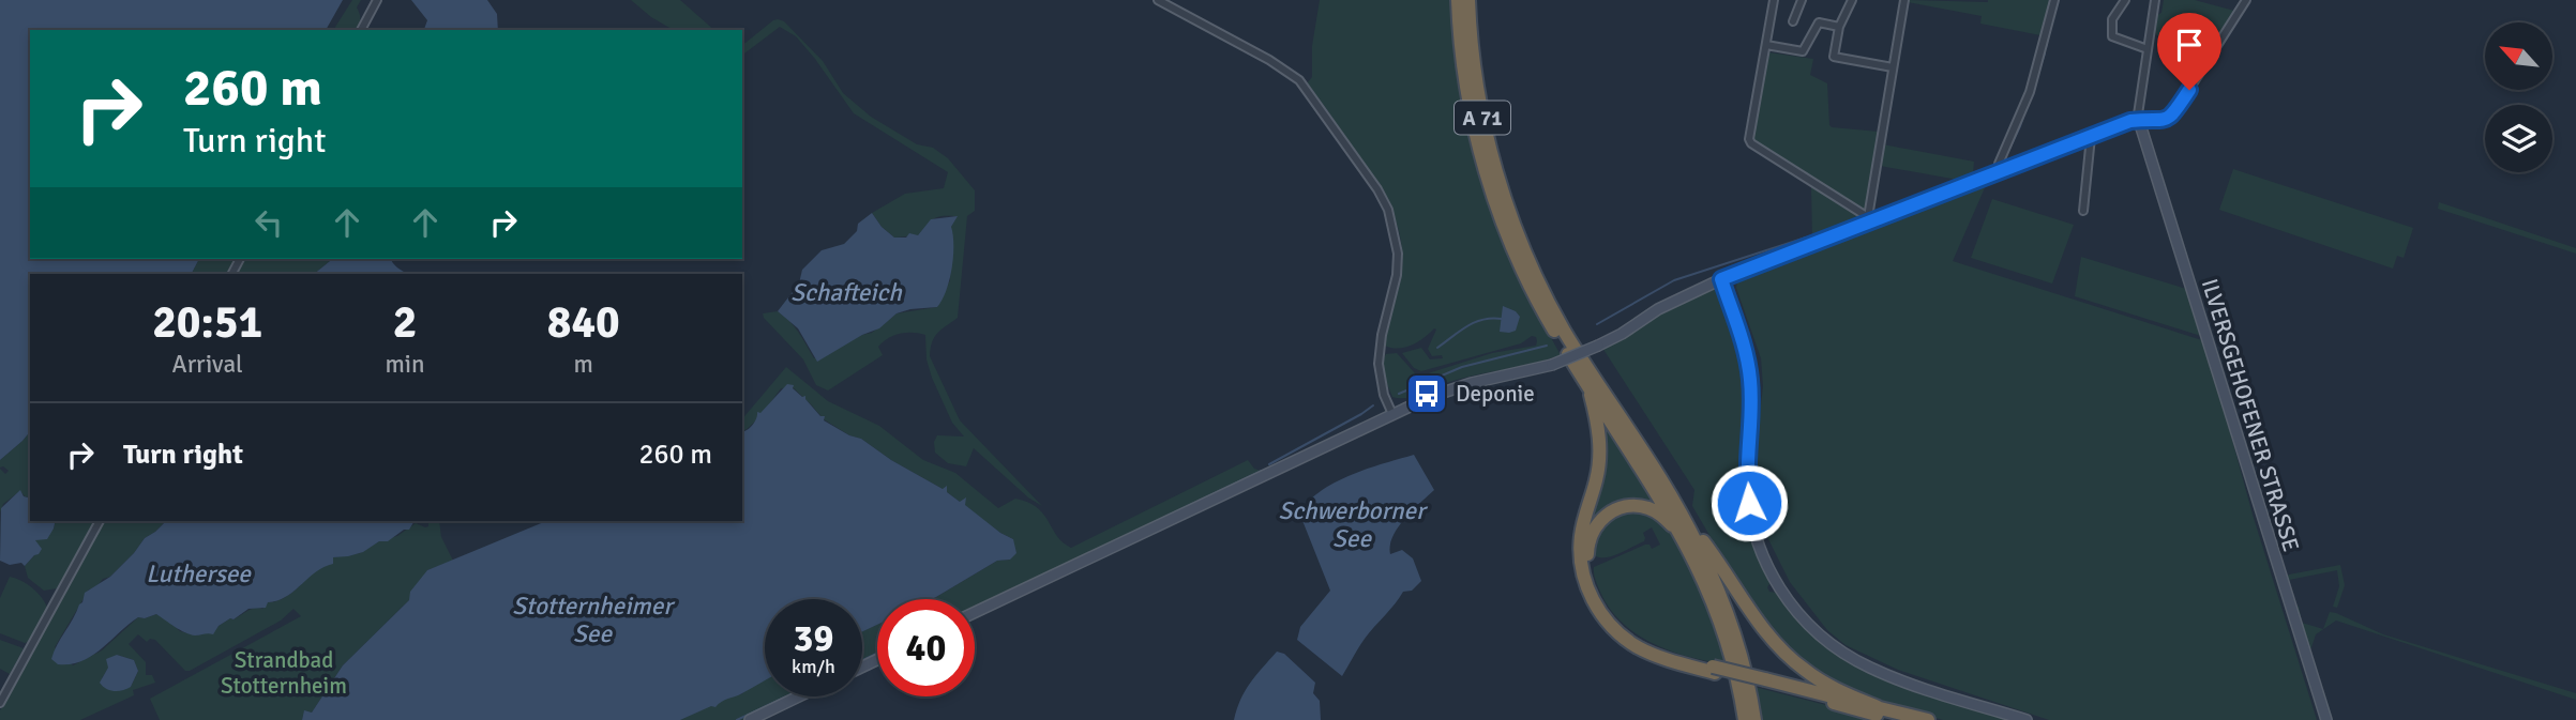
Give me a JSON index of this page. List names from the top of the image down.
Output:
{
  "streets": {
    "highway": ["A 71"],
    "street": ["ILVERSGEHOFENER STRASSE"]
  },
  "water": [
    "Schafteich",
    "Schwerborner See",
    "Luthersee",
    "Stotternheimer See"
  ],
  "parks": ["Strandbad Stotternheim"],
  "places": {
    "bus stop": ["Deponie"]
  },
  "north": "top left",
  "page": {
    "turn": ["260 m", "Turn right"],
    "eta": [
      "20:51",
      "Arrival",
      "2",
      "min",
      "840",
      "m"
    ],
    "list": [
      {
        "name": "Turn right",
        "value": "260 m"
      }
    ],
    "speed": "39 km/h",
    "limit": "40"
  }
}
